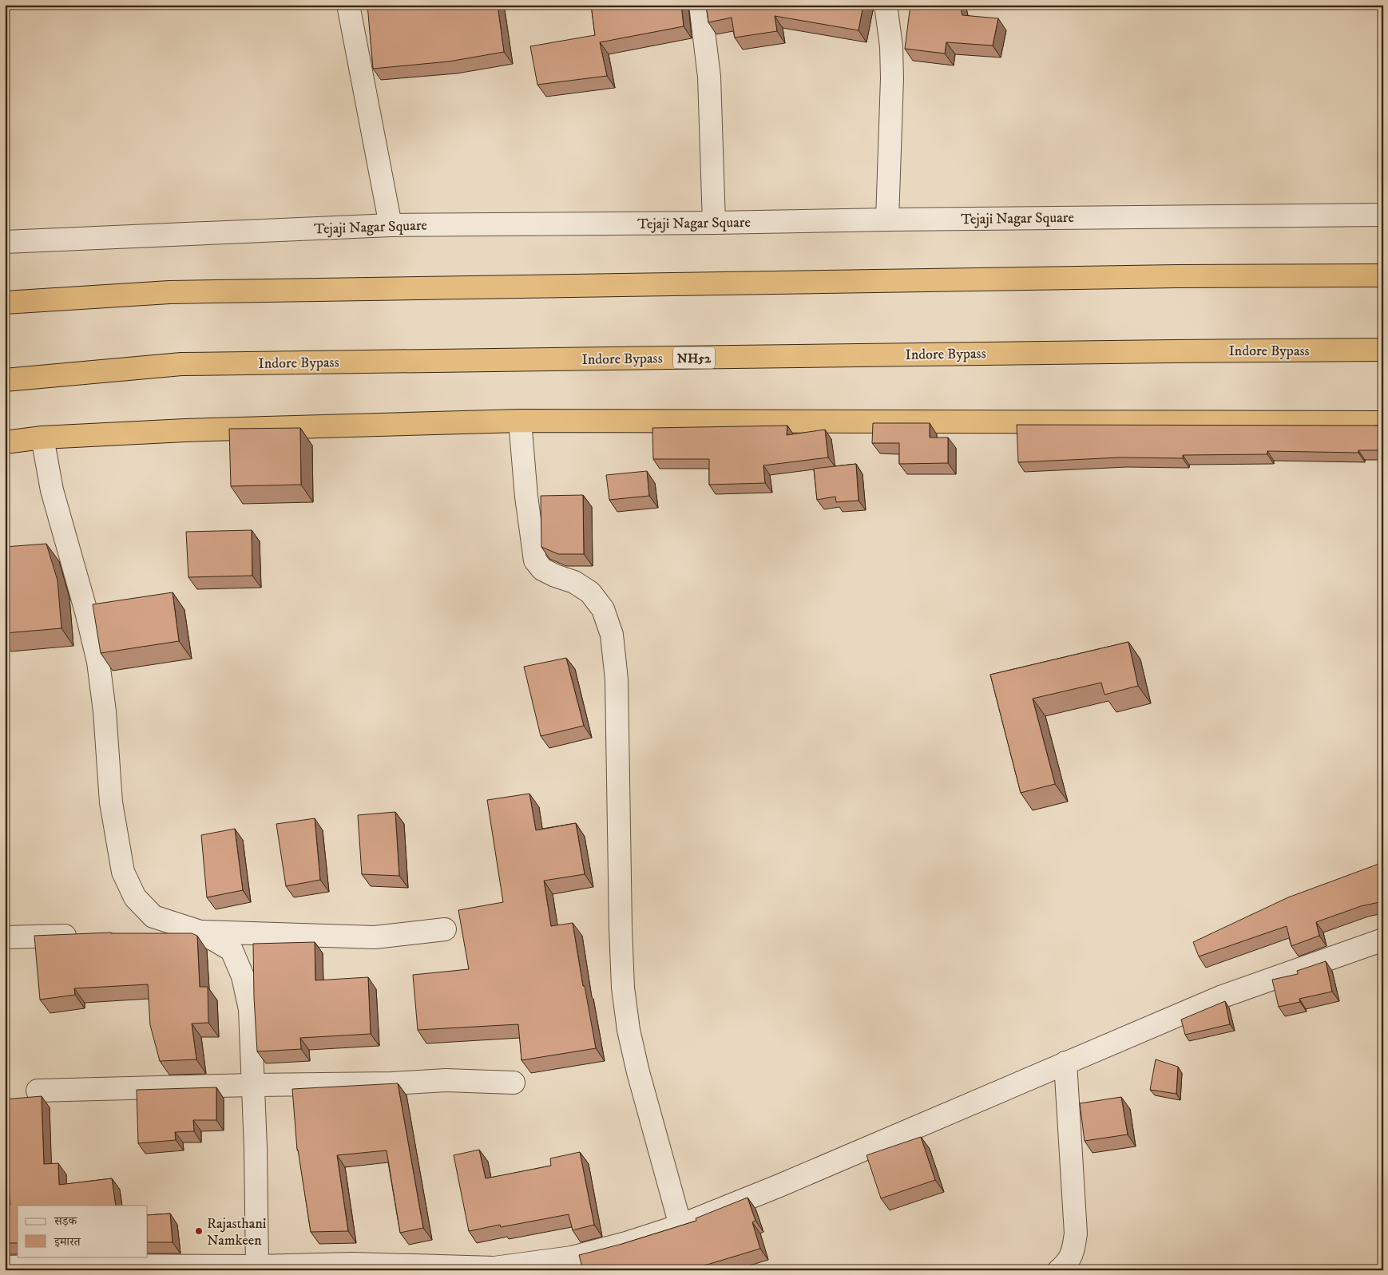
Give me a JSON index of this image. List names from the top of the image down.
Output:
{
  "streets": {
    "highway": ["Indore Bypass", "NH52"],
    "street": ["Tejaji Nagar Square"]
  },
  "places": ["Rajasthani Namkeen"],
  "legend": ["सड़क", "इमारत"]
}
